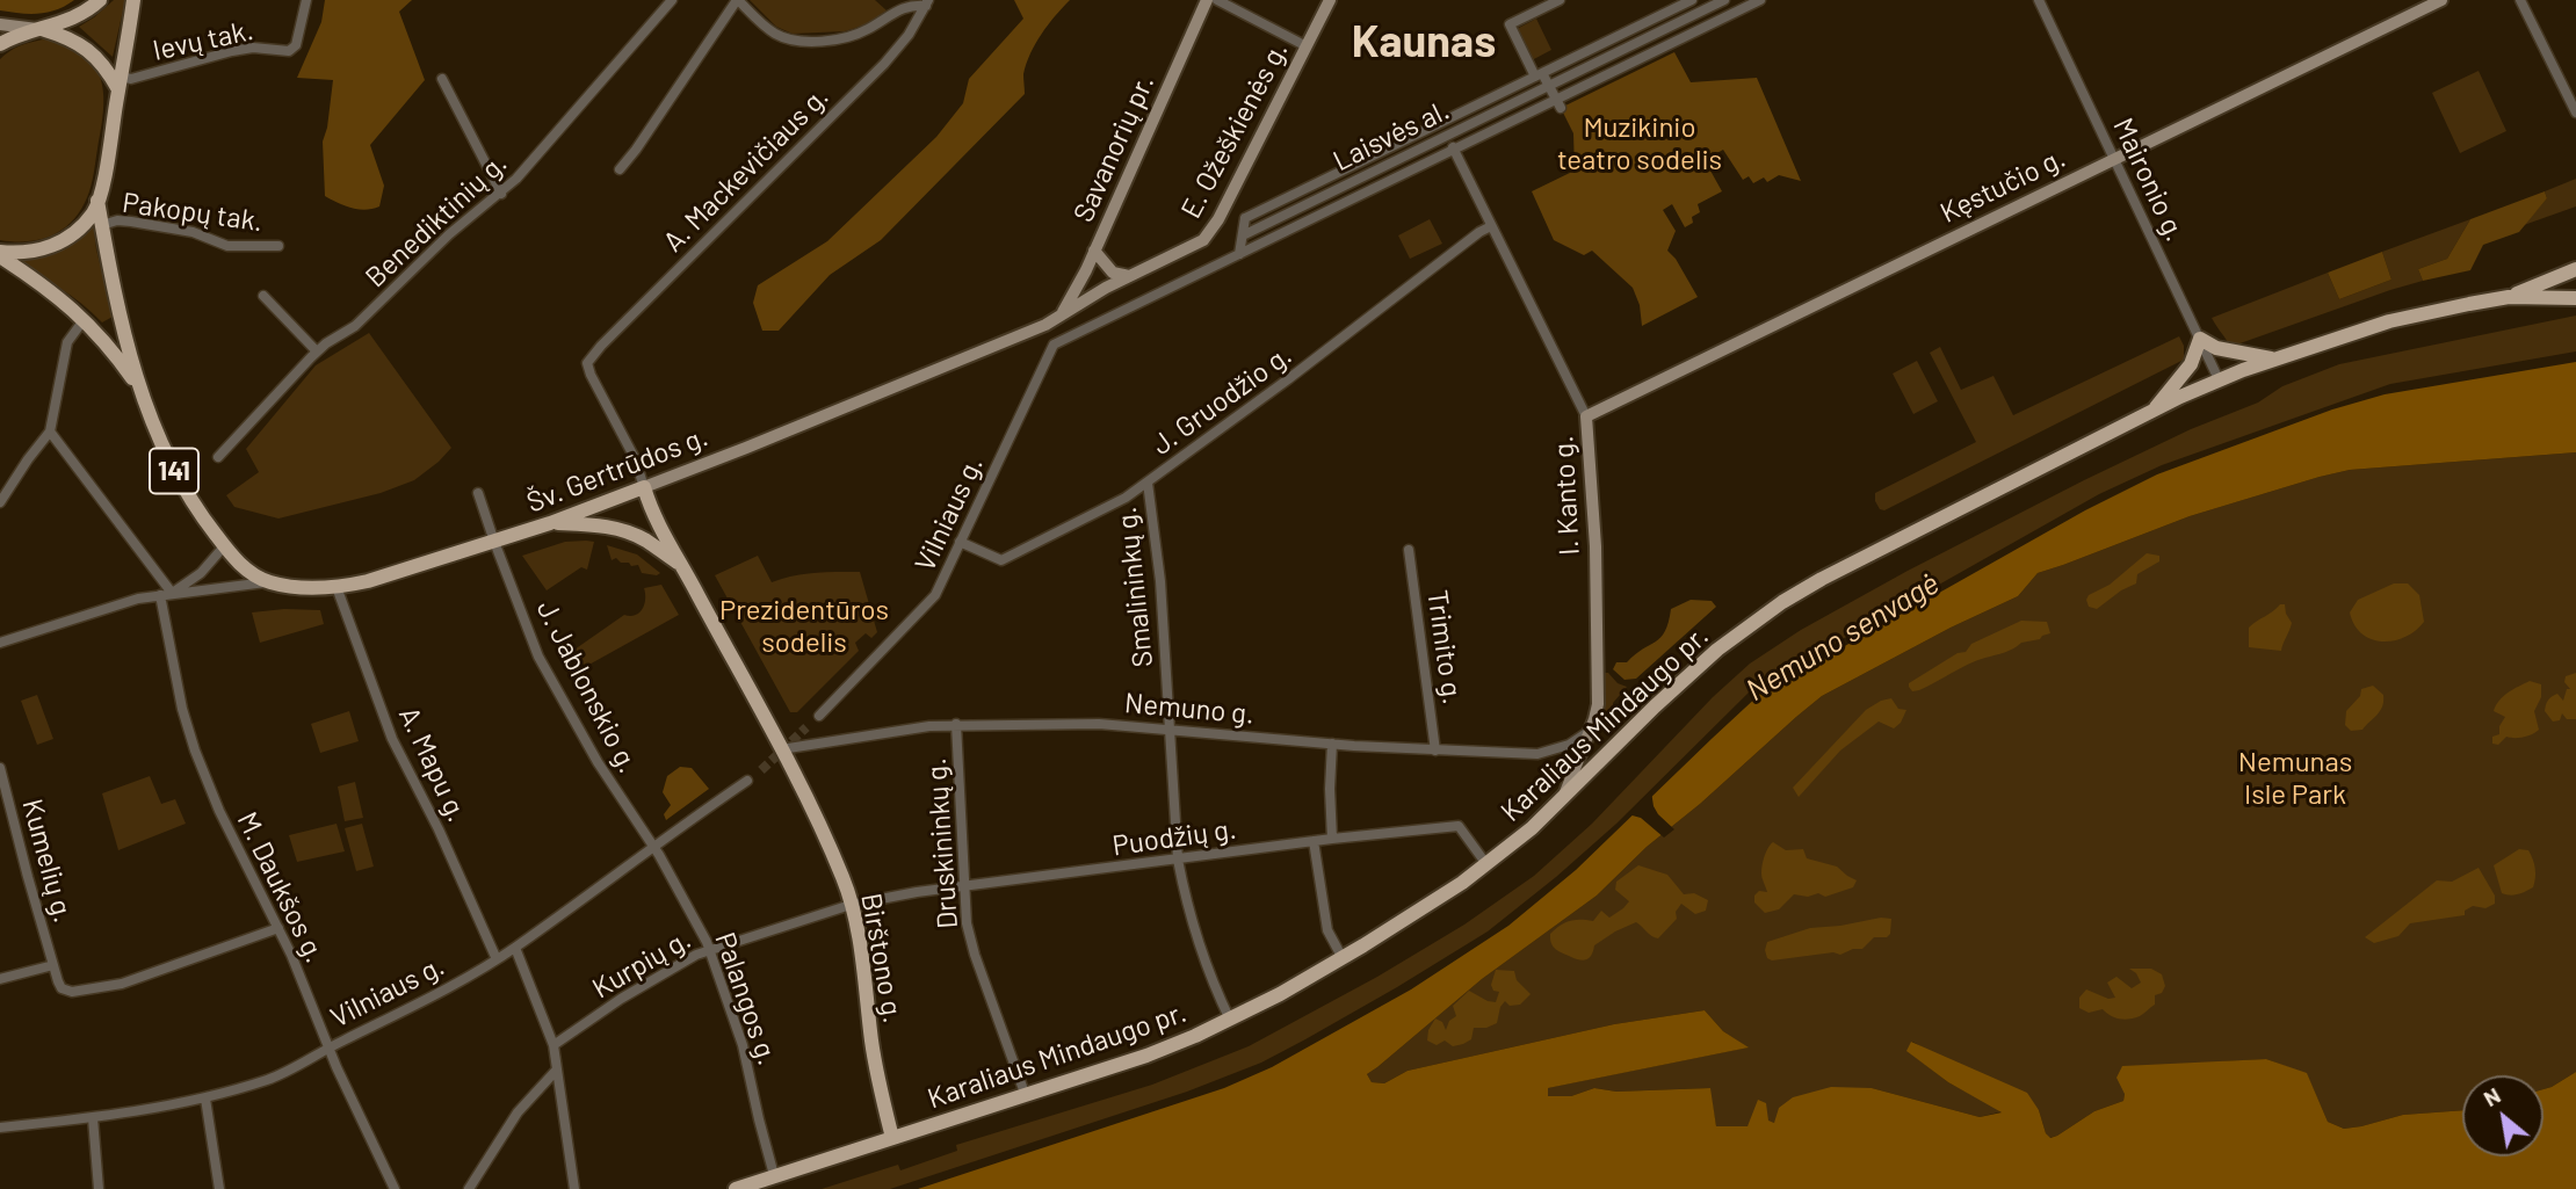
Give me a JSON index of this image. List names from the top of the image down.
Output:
{
  "streets": {
    "main road": [
      "Šv. Gertrūdos g.",
      "141",
      "Karaliaus Mindaugo pr.",
      "Birštono g."
    ],
    "street": [
      "Ievų tak.",
      "E. Ožeškienės g.",
      "Laisvės al.",
      "Savanorių pr.",
      "A. Mackevičiaus g.",
      "Maironio g.",
      "Kęstučio g.",
      "Pakopų tak.",
      "Benediktinių g.",
      "J. Gruodžio g.",
      "I. Kanto g.",
      "Vilniaus g.",
      "Smalininkų g.",
      "Trimito g.",
      "J. Jablonskio g.",
      "Nemuno g.",
      "A. Mapu g.",
      "Puodžių g.",
      "Druskininkų g.",
      "Kumelių g.",
      "M. Daukšos g.",
      "Kurpių g.",
      "Palangos g."
    ]
  },
  "crossings": [
    ["Ievų tak.", "141"],
    ["Laisvės al.", "I. Kanto g."],
    ["Savanorių pr.", "Šv. Gertrūdos g."],
    ["A. Mackevičiaus g.", "Šv. Gertrūdos g."],
    ["A. Mackevičiaus g.", "Birštono g."],
    ["Maironio g.", "Kęstučio g."],
    ["Maironio g.", "Karaliaus Mindaugo pr."],
    ["Kęstučio g.", "I. Kanto g."],
    ["Pakopų tak.", "141"],
    ["J. Gruodžio g.", "I. Kanto g."],
    ["J. Gruodžio g.", "Vilniaus g."],
    ["J. Gruodžio g.", "Smalininkų g."],
    ["Šv. Gertrūdos g.", "141"],
    ["Šv. Gertrūdos g.", "J. Jablonskio g."],
    ["Šv. Gertrūdos g.", "A. Mapu g."],
    ["Šv. Gertrūdos g.", "M. Daukšos g."],
    ["Šv. Gertrūdos g.", "Birštono g."],
    ["I. Kanto g.", "Nemuno g."],
    ["I. Kanto g.", "Karaliaus Mindaugo pr."],
    ["Vilniaus g.", "J. Jablonskio g."],
    ["Vilniaus g.", "A. Mapu g."],
    ["Vilniaus g.", "M. Daukšos g."],
    ["Vilniaus g.", "Palangos g."],
    ["Smalininkų g.", "Nemuno g."],
    ["Smalininkų g.", "Karaliaus Mindaugo pr."],
    ["Smalininkų g.", "Puodžių g."],
    ["Trimito g.", "Nemuno g."],
    ["J. Jablonskio g.", "Palangos g."],
    ["Nemuno g.", "Druskininkų g."],
    ["Nemuno g.", "Birštono g."],
    ["Karaliaus Mindaugo pr.", "Puodžių g."],
    ["Karaliaus Mindaugo pr.", "Druskininkų g."],
    ["Karaliaus Mindaugo pr.", "Birštono g."],
    ["Karaliaus Mindaugo pr.", "Palangos g."],
    ["Puodžių g.", "Druskininkų g."],
    ["Puodžių g.", "Birštono g."],
    ["Puodžių g.", "Kurpių g."],
    ["Birštono g.", "Kurpių g."],
    ["Kurpių g.", "Palangos g."]
  ],
  "districts": ["Kaunas"],
  "water": ["Nemuno senvagė"],
  "parks": ["Muzikinio teatro sodelis", "Prezidentūros sodelis", "Nemunas Isle Park"],
  "north": "top left"
}
